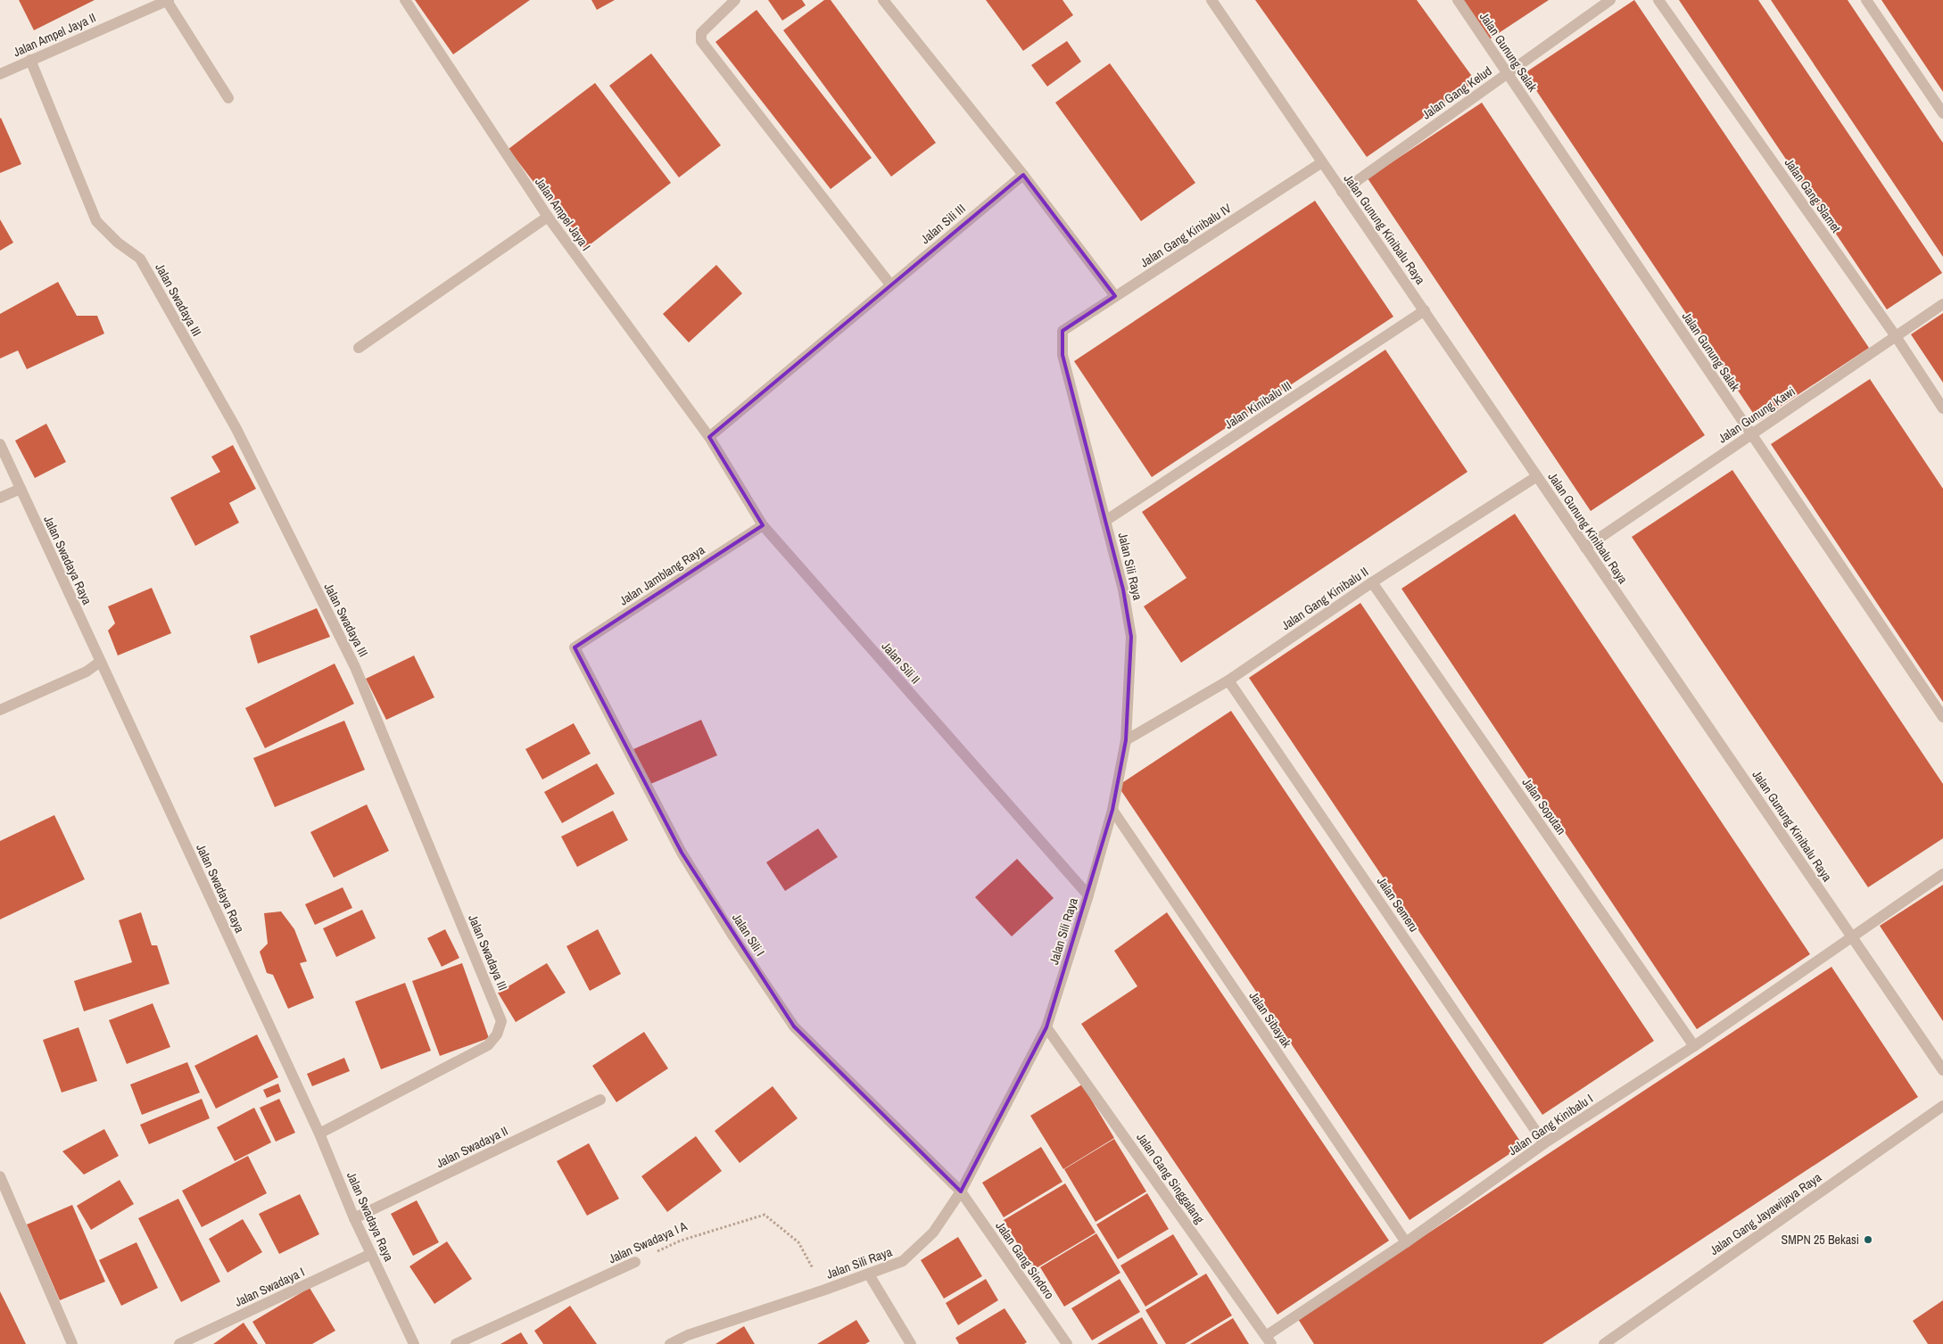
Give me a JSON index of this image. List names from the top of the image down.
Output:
{
  "streets": {
    "street": [
      "Jalan Ampel Jaya II",
      "Jalan Gunung Salak",
      "Jalan Gang Kelud",
      "Jalan Gang Slamet",
      "Jalan Ampel Jaya I",
      "Jalan Sili III",
      "Jalan Gunung Kinibalu Raya",
      "Jalan Gang Kinibalu IV",
      "Jalan Swadaya III",
      "Jalan Kinibalu III",
      "Jalan Gunung Kawi",
      "Jalan Swadaya Raya",
      "Jalan Sili Raya",
      "Jalan Jamblang Raya",
      "Jalan Gang Kinibalu II",
      "Jalan Sili II",
      "Jalan Soputan",
      "Jalan Semeru",
      "Jalan Sili I",
      "Jalan Sibayak",
      "Jalan Gang Kinibalu I",
      "Jalan Swadaya II",
      "Jalan Gang Singgalang",
      "Jalan Gang Jayawijaya Raya",
      "Jalan Swadaya I A",
      "Jalan Gang Sindoro",
      "Jalan Swadaya I"
    ]
  },
  "crossings": [
    ["Jalan Ampel Jaya II", "Jalan Swadaya III"],
    ["Jalan Gunung Salak", "Jalan Gang Kelud"],
    ["Jalan Gunung Salak", "Jalan Gunung Kawi"],
    ["Jalan Gang Kelud", "Jalan Gunung Kinibalu Raya"],
    ["Jalan Gang Slamet", "Jalan Gunung Kawi"],
    ["Jalan Ampel Jaya I", "Jalan Sili III"],
    ["Jalan Ampel Jaya I", "Jalan Sili II"],
    ["Jalan Sili III", "Jalan Sili II"],
    ["Jalan Gunung Kinibalu Raya", "Jalan Gang Kinibalu IV"],
    ["Jalan Gunung Kinibalu Raya", "Jalan Kinibalu III"],
    ["Jalan Gunung Kinibalu Raya", "Jalan Gunung Kawi"],
    ["Jalan Gunung Kinibalu Raya", "Jalan Gang Kinibalu II"],
    ["Jalan Gunung Kinibalu Raya", "Jalan Gang Kinibalu I"],
    ["Jalan Gang Kinibalu IV", "Jalan Sili Raya"],
    ["Jalan Swadaya III", "Jalan Swadaya Raya"],
    ["Jalan Kinibalu III", "Jalan Sili Raya"],
    ["Jalan Swadaya Raya", "Jalan Swadaya II"],
    ["Jalan Swadaya Raya", "Jalan Swadaya I"],
    ["Jalan Sili Raya", "Jalan Gang Kinibalu II"],
    ["Jalan Sili Raya", "Jalan Sili II"],
    ["Jalan Sili Raya", "Jalan Sili I"],
    ["Jalan Sili Raya", "Jalan Sibayak"],
    ["Jalan Sili Raya", "Jalan Gang Singgalang"],
    ["Jalan Sili Raya", "Jalan Swadaya I A"],
    ["Jalan Sili Raya", "Jalan Gang Sindoro"],
    ["Jalan Jamblang Raya", "Jalan Sili II"],
    ["Jalan Jamblang Raya", "Jalan Sili I"],
    ["Jalan Gang Kinibalu II", "Jalan Soputan"],
    ["Jalan Gang Kinibalu II", "Jalan Semeru"],
    ["Jalan Soputan", "Jalan Gang Kinibalu I"],
    ["Jalan Semeru", "Jalan Gang Kinibalu I"],
    ["Jalan Sili I", "Jalan Gang Sindoro"],
    ["Jalan Sibayak", "Jalan Gang Kinibalu I"],
    ["Jalan Gang Kinibalu I", "Jalan Gang Singgalang"]
  ],
  "places": ["SMPN 25 Bekasi"]
}
